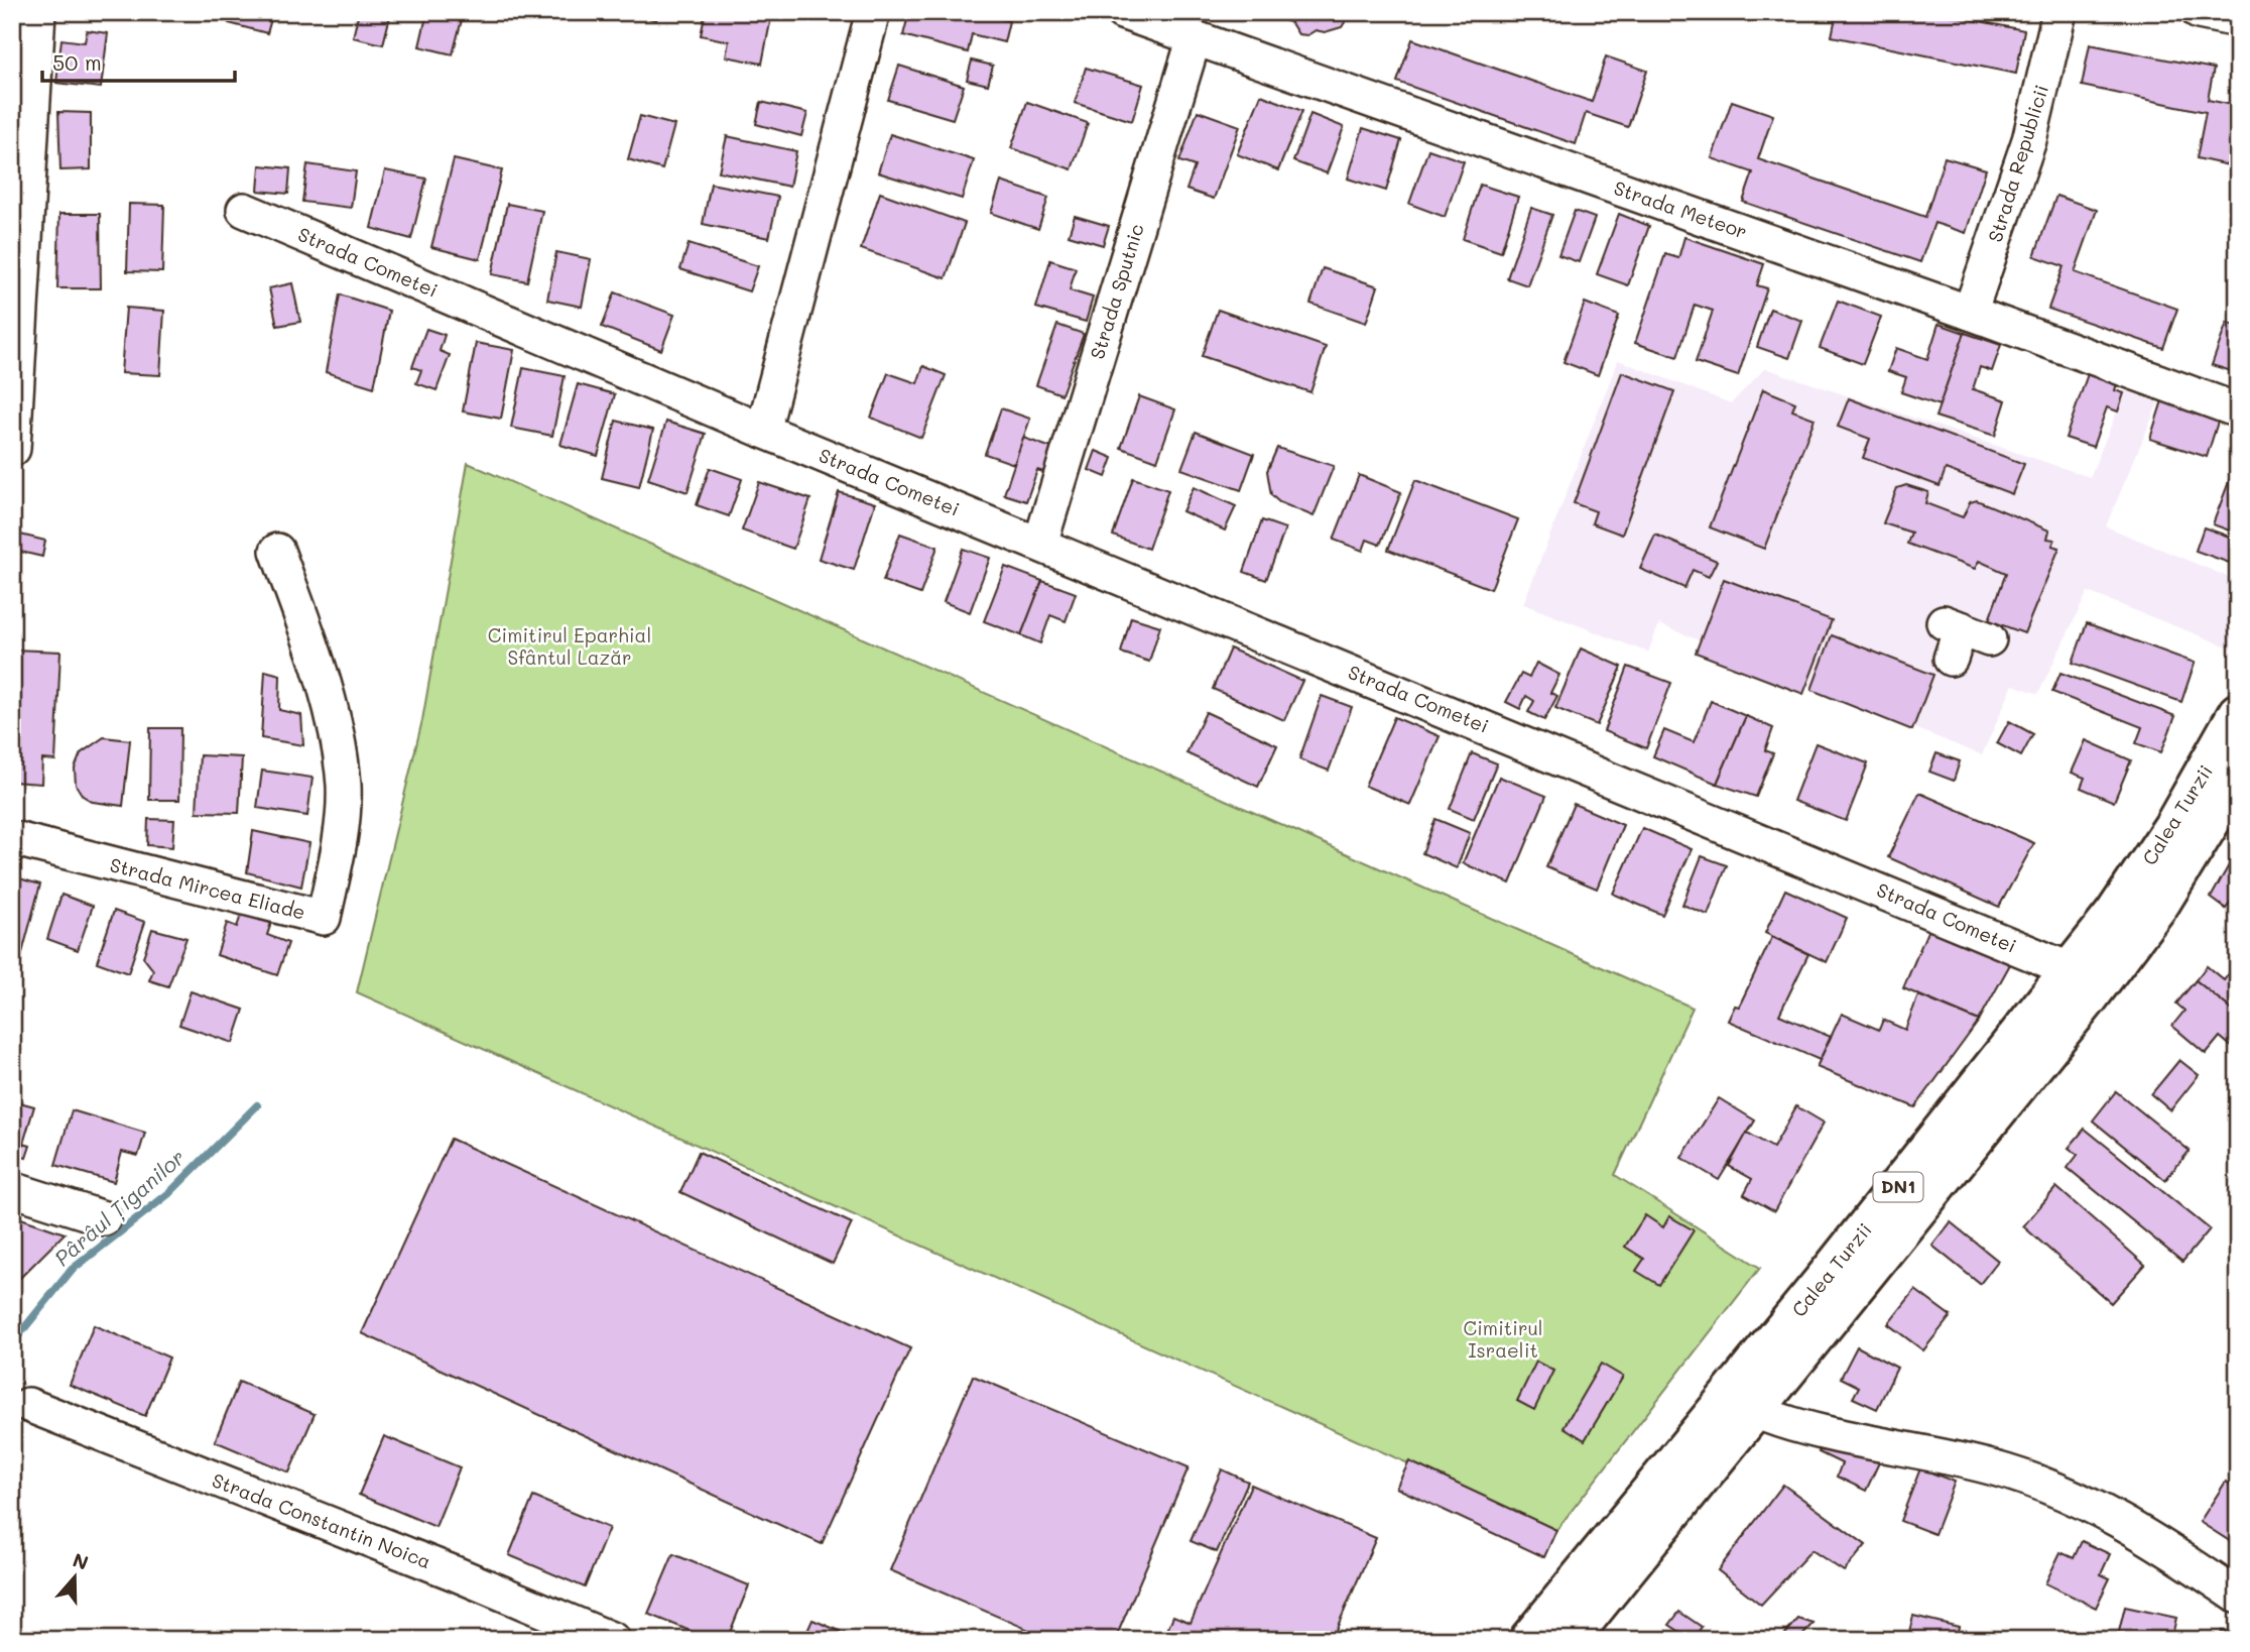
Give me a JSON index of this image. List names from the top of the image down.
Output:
{
  "streets": {
    "main road": ["Calea Turzii", "DN1"],
    "street": [
      "Strada Republicii",
      "Strada Meteor",
      "Strada Cometei",
      "Strada Sputnic",
      "Strada Mircea Eliade",
      "Strada Constantin Noica"
    ]
  },
  "crossings": [
    ["Strada Republicii", "Strada Meteor"],
    ["Strada Meteor", "Strada Sputnic"],
    ["Strada Cometei", "Strada Sputnic"],
    ["Strada Cometei", "Calea Turzii"]
  ],
  "water": ["Pârâul Țiganilor"],
  "parks": ["Cimitirul Eparhial Sfântul Lazăr", "Cimitirul Israelit"],
  "scale_bar": "50 m",
  "north": "top"
}
